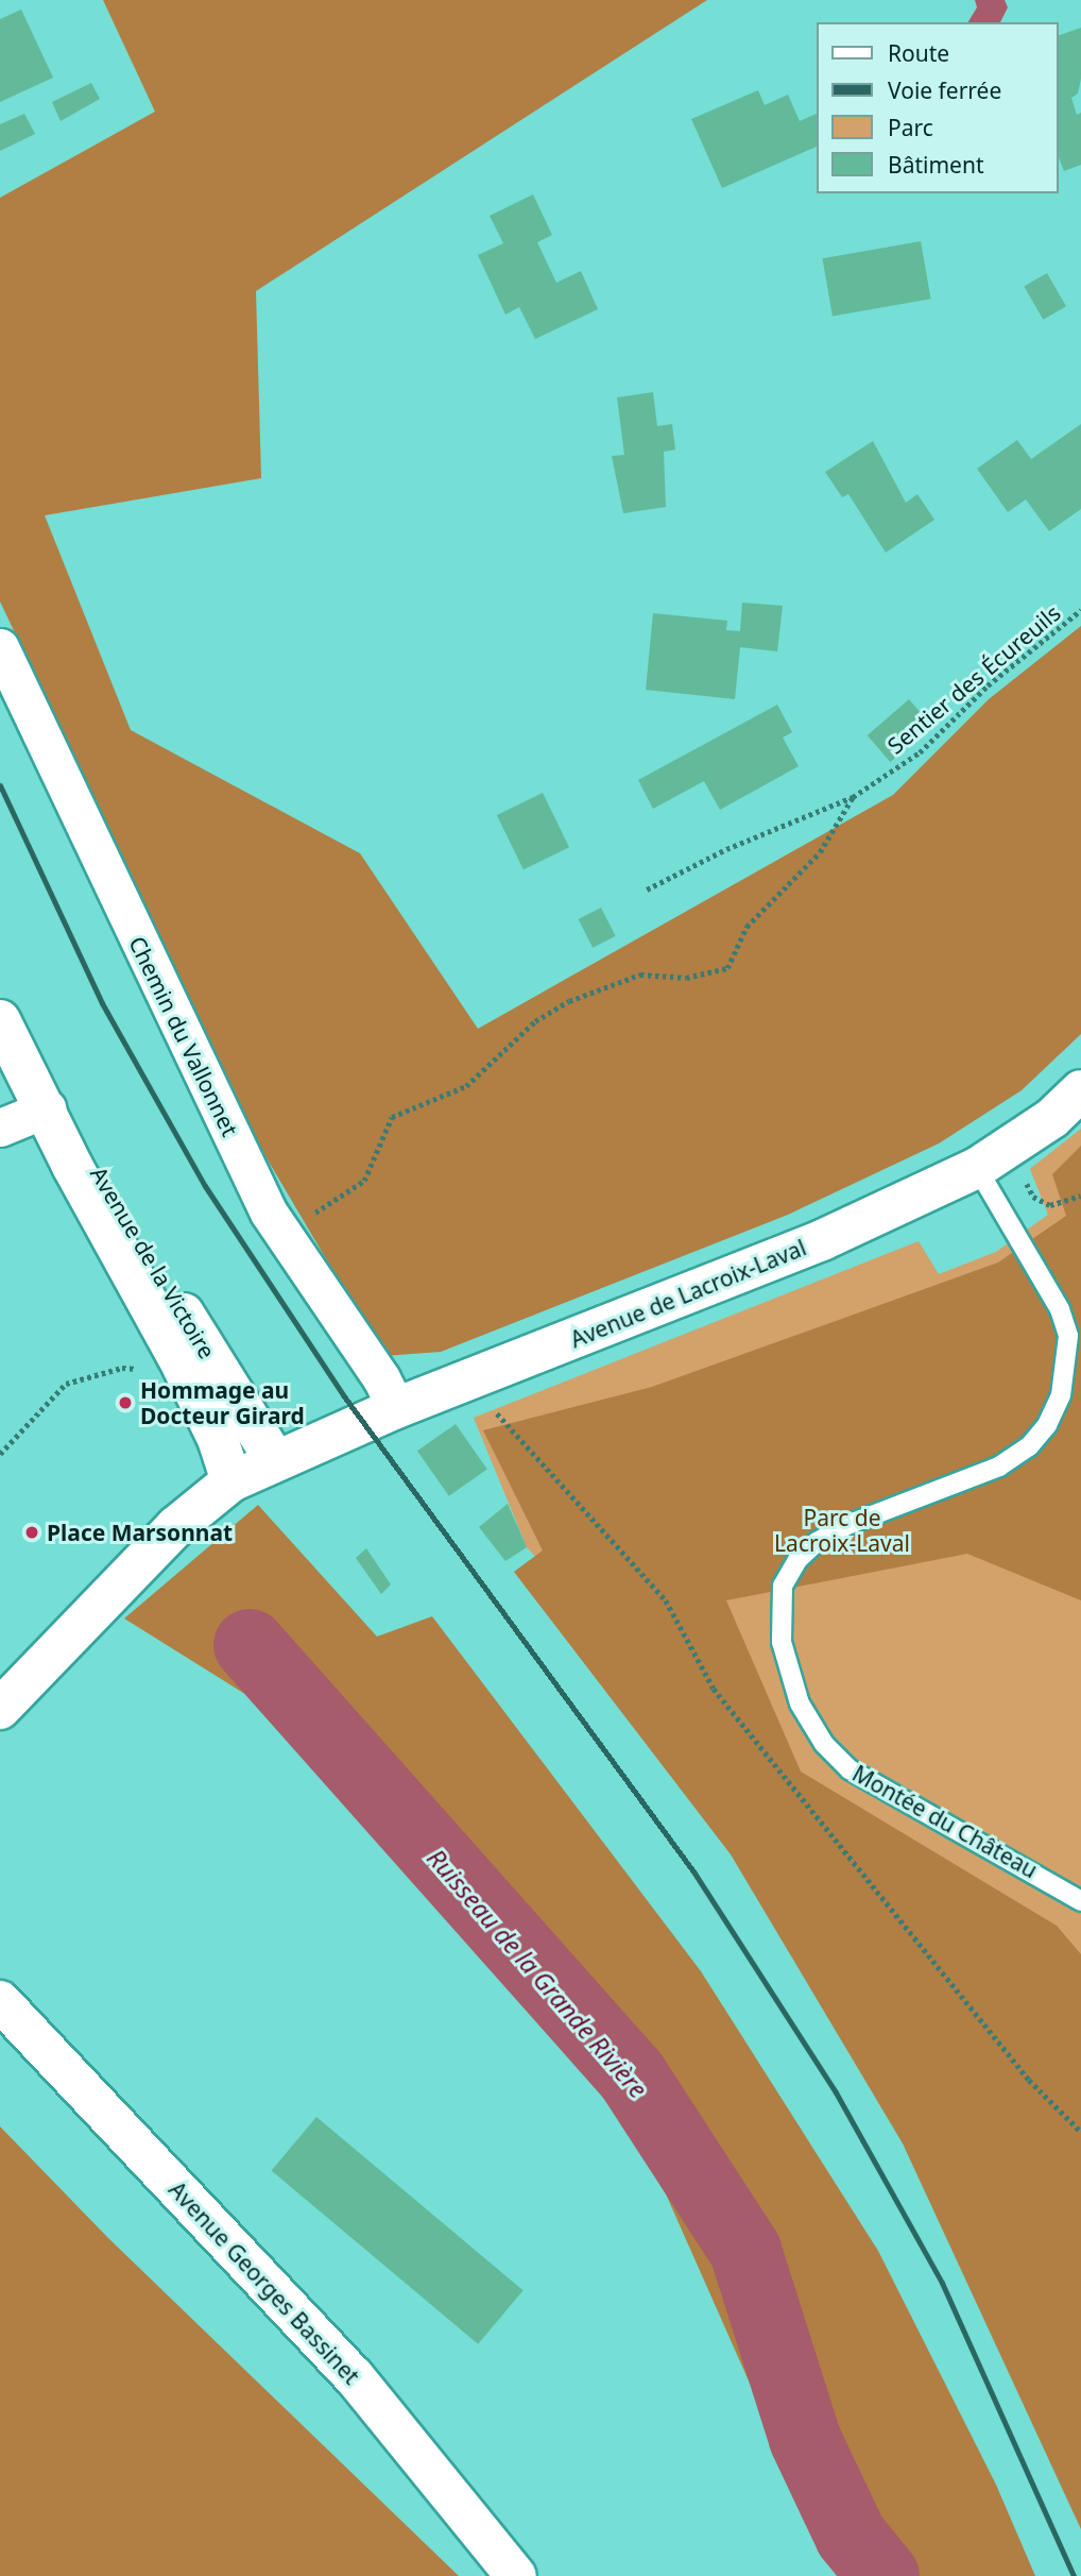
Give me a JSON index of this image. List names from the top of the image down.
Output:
{
  "streets": {
    "street": [
      "Chemin du Vallonnet",
      "Avenue de la Victoire",
      "Avenue de Lacroix-Laval",
      "Avenue Georges Bassinet"
    ],
    "lane": ["Montée du Château"],
    "path": ["Sentier des Écureuils"]
  },
  "crossings": [
    ["Sentier des Écureuils", "Chemin du Vallonnet"],
    ["Chemin du Vallonnet", "Avenue de Lacroix-Laval"],
    ["Avenue de la Victoire", "Avenue de Lacroix-Laval"],
    ["Avenue de Lacroix-Laval", "Montée du Château"]
  ],
  "water": ["Ruisseau de la Grande Rivière"],
  "parks": ["Parc de Lacroix-Laval"],
  "places": ["Hommage au Docteur Girard", "Place Marsonnat"],
  "legend": [
    "Route",
    "Voie ferrée",
    "Parc",
    "Bâtiment"
  ]
}
